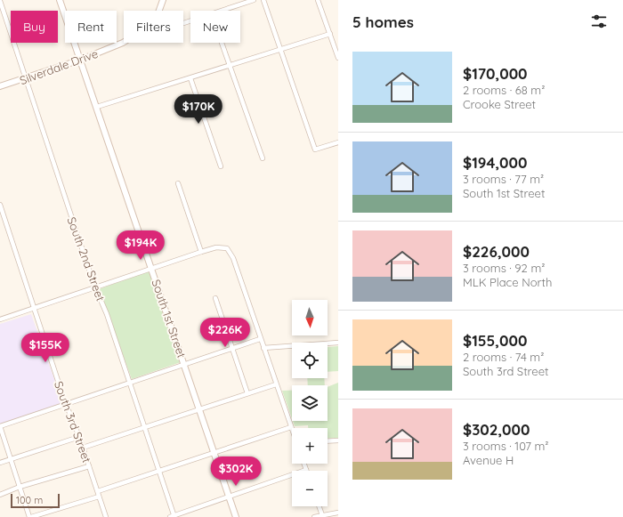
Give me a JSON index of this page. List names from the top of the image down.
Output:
{
  "streets": {
    "street": [
      "Silverdale Drive",
      "South 2nd Street",
      "South 1st Street",
      "South 3rd Street"
    ]
  },
  "crossings": [
    ["Silverdale Drive", "South 2nd Street"],
    ["Silverdale Drive", "South 1st Street"]
  ],
  "scale_bar": "100 m",
  "north": "bottom",
  "page": {
    "heading": "5 homes",
    "chip": [
      "Buy",
      "Rent",
      "Filters",
      "New"
    ],
    "list": [
      {
        "name": "$170,000",
        "note": "2 rooms · 68 m² · Crooke Street"
      },
      {
        "name": "$194,000",
        "note": "3 rooms · 77 m² · South 1st Street"
      },
      {
        "name": "$226,000",
        "note": "3 rooms · 92 m² · MLK Place North"
      },
      {
        "name": "$155,000",
        "note": "2 rooms · 74 m² · South 3rd Street"
      },
      {
        "name": "$302,000",
        "note": "3 rooms · 107 m² · Avenue H"
      }
    ],
    "price": [
      "$170K",
      "$194K",
      "$226K",
      "$155K",
      "$302K"
    ],
    "map_buttons": ["+", "−"],
    "scale": "100 m"
  }
}
